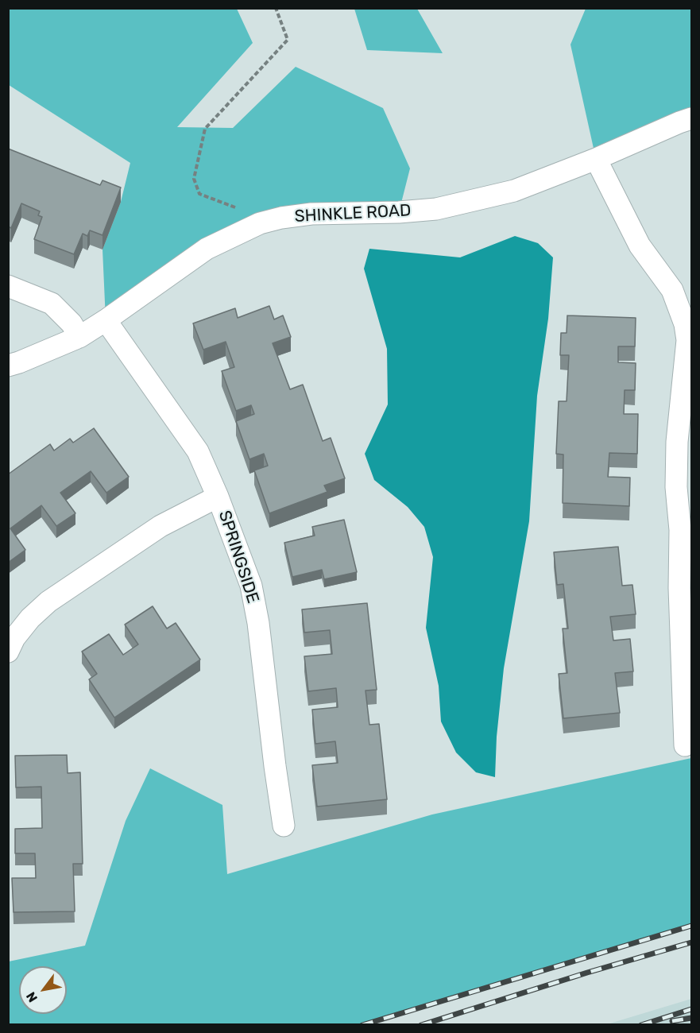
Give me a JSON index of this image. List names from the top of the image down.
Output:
{
  "streets": {
    "street": ["SHINKLE ROAD", "SPRINGSIDE"]
  },
  "crossings": [
    ["SHINKLE ROAD", "SPRINGSIDE"]
  ],
  "north": "bottom left"
}
